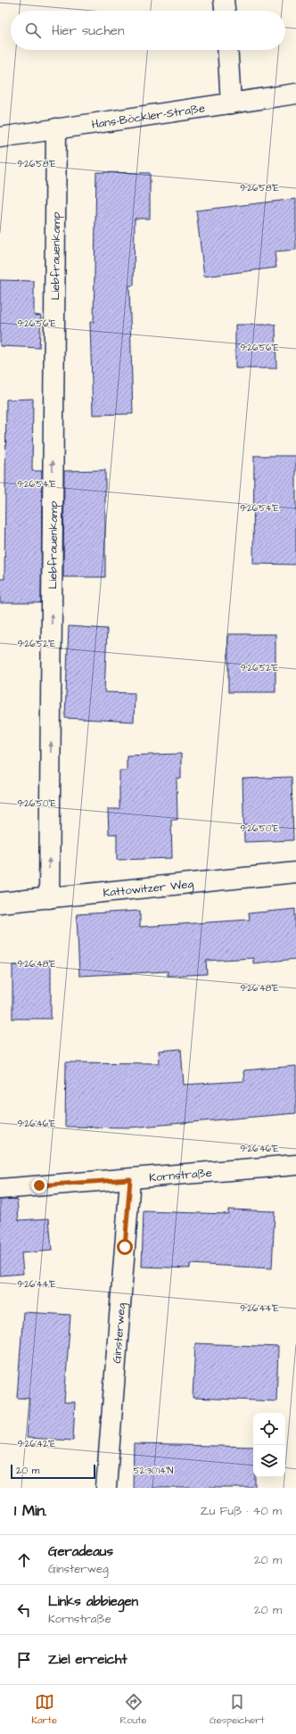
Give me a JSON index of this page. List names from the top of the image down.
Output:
{
  "streets": {
    "street": [
      "Hans-Böckler-Straße",
      "Liebfrauenkamp",
      "Kattowitzer Weg",
      "Kornstraße",
      "Ginsterweg"
    ]
  },
  "crossings": [
    ["Hans-Böckler-Straße", "Liebfrauenkamp"],
    ["Liebfrauenkamp", "Kattowitzer Weg"],
    ["Kornstraße", "Ginsterweg"]
  ],
  "one_way": ["Liebfrauenkamp"],
  "scale_bar": "20 m",
  "page": {
    "search": "Hier suchen",
    "scale": "20 m",
    "heading": ["1 Min.", "Zu Fuß · 40 m"],
    "list": [
      ["Geradeaus", "Ginsterweg", "20 m"],
      ["Links abbiegen", "Kornstraße", "20 m"],
      "Ziel erreicht"
    ],
    "nav": ["Karte", "Route", "Gespeichert"]
  },
  "coordinates": [
    "9°26'58\"E",
    "9°26'56\"E",
    "9°26'54\"E",
    "9°26'52\"E",
    "9°26'50\"E",
    "9°26'48\"E",
    "9°26'46\"E",
    "9°26'44\"E",
    "9°26'42\"E",
    "52°30'14\"N"
  ]
}
